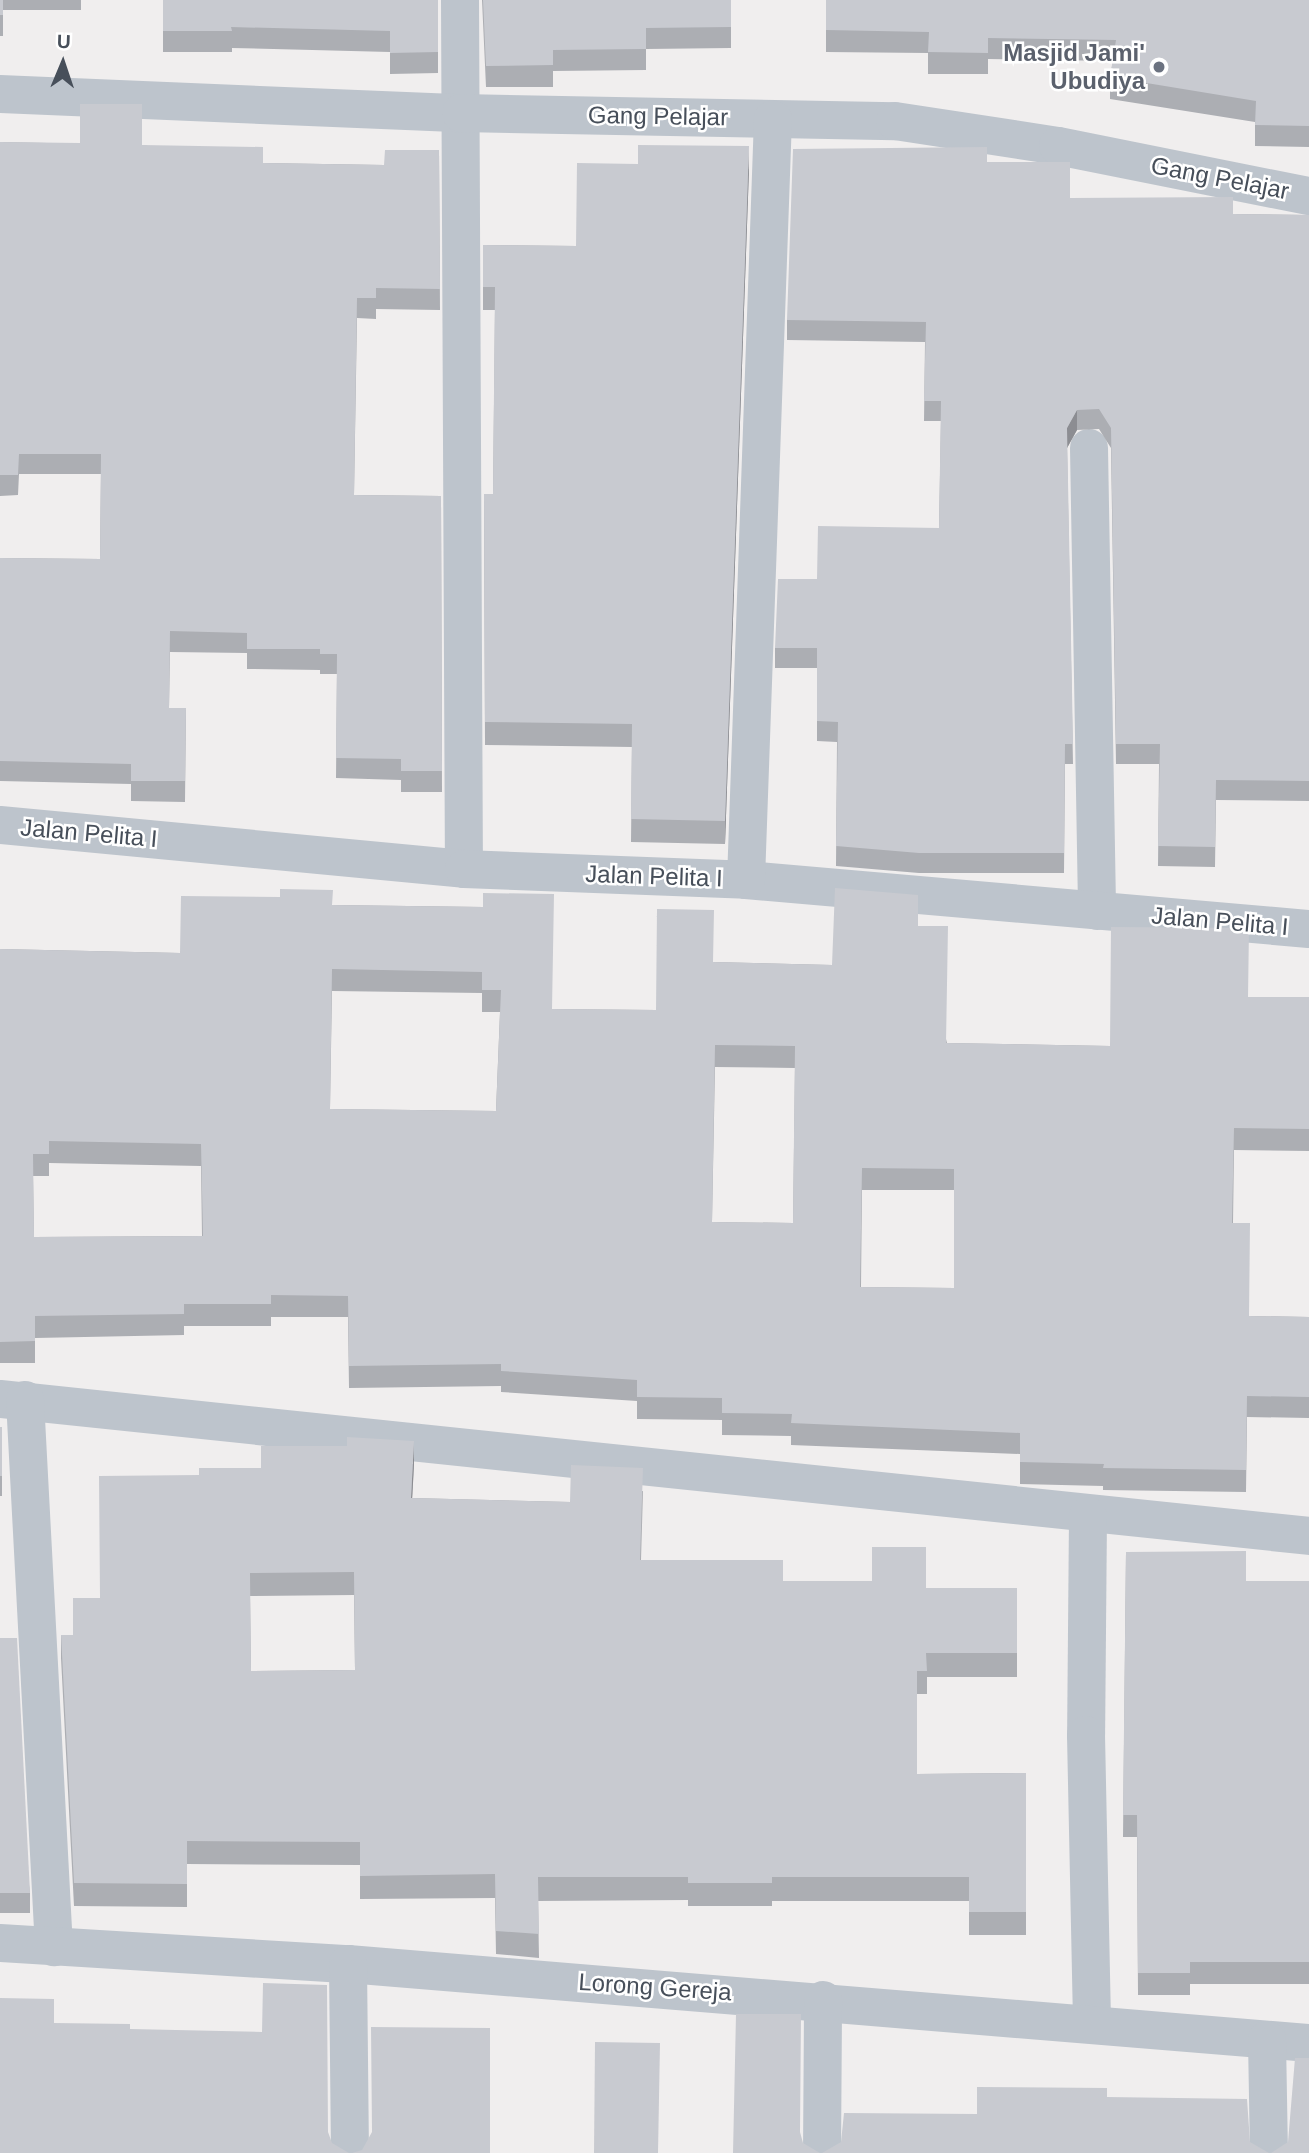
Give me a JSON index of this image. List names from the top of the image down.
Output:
{
  "streets": {
    "street": ["Gang Pelajar", "Jalan Pelita I", "Lorong Gereja"]
  },
  "places": ["Masjid Jami' Ubudiya"],
  "north": "top"
}
